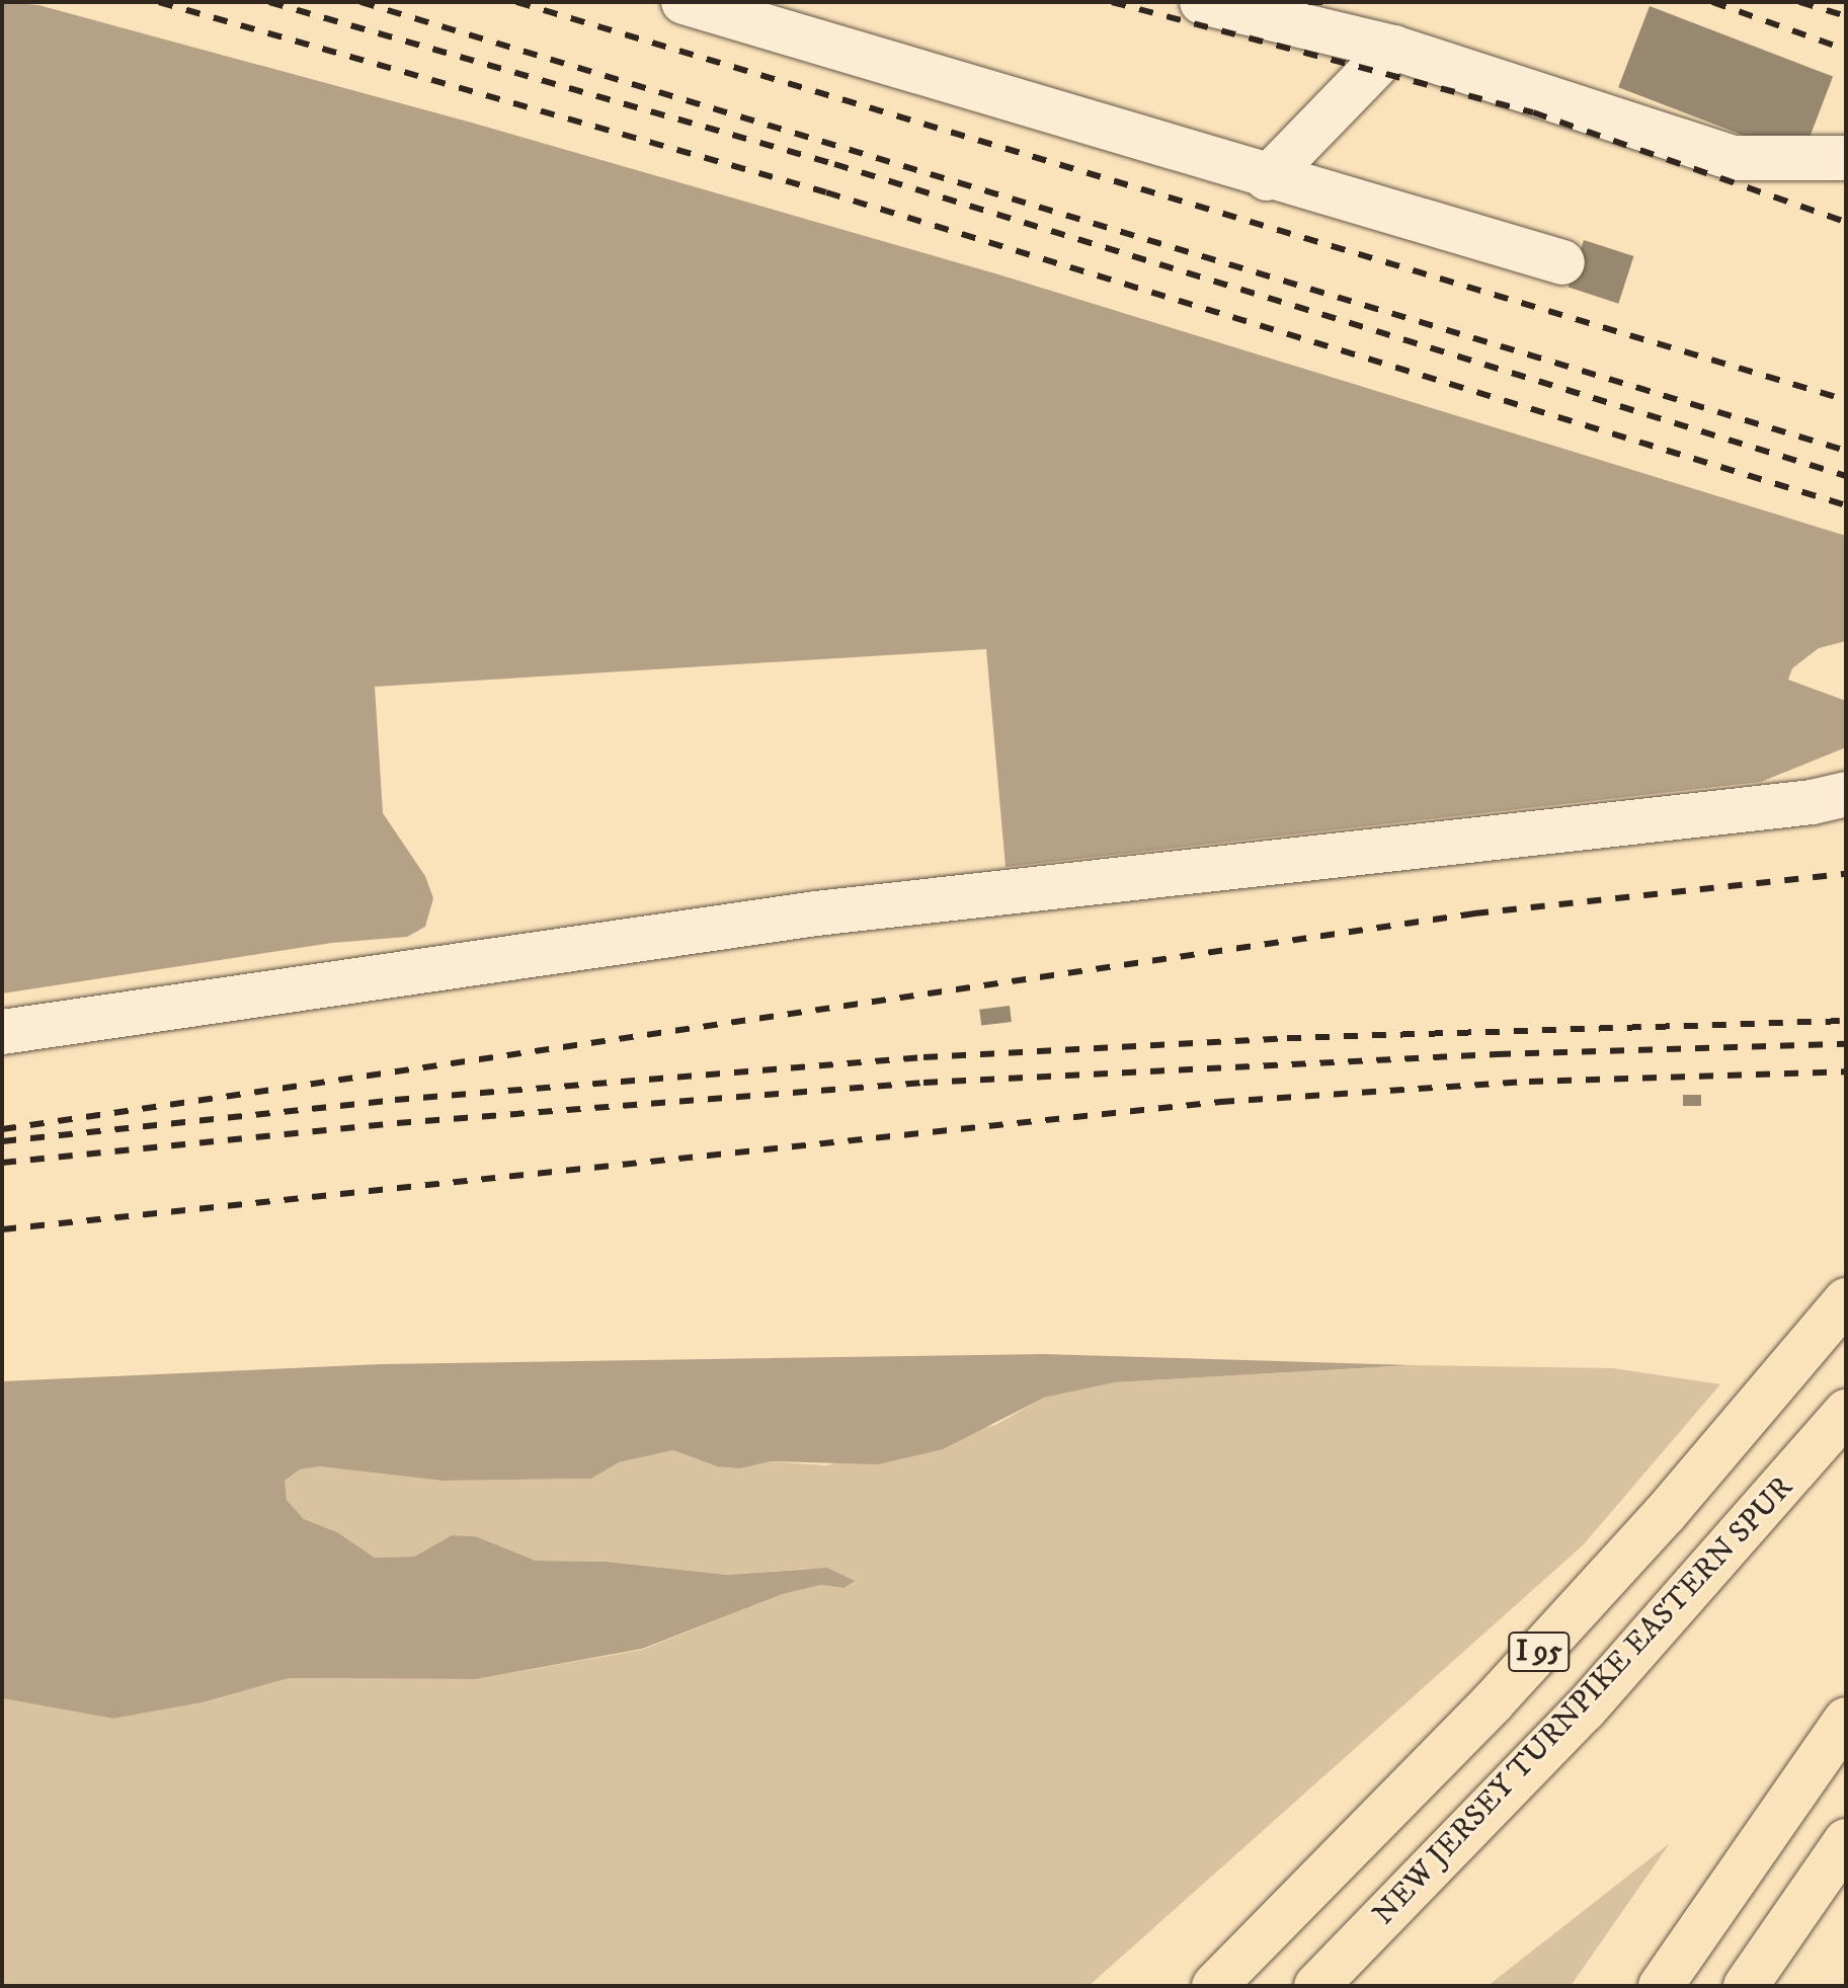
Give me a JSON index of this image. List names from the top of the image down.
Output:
{
  "streets": {
    "highway": ["I 95", "NEW JERSEY TURNPIKE EASTERN SPUR"]
  }
}
